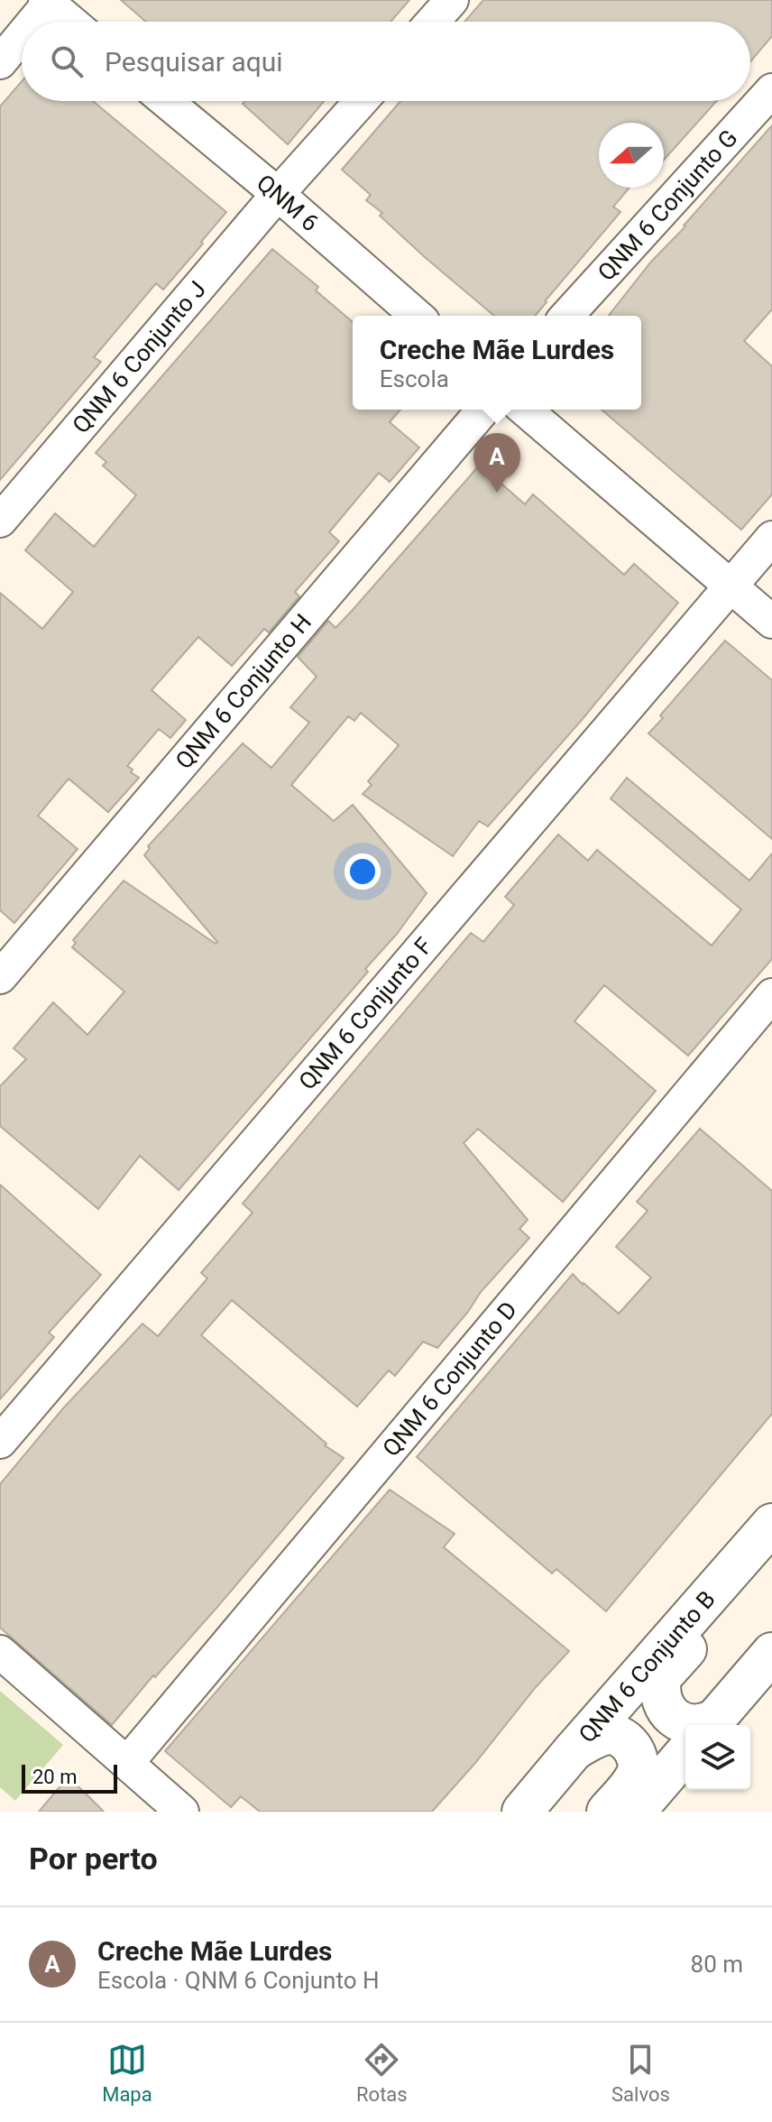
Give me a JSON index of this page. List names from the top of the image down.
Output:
{
  "streets": {
    "main road": ["QNM 6 Conjunto B"],
    "street": [
      "QNM 6",
      "QNM 6 Conjunto G",
      "QNM 6 Conjunto J",
      "QNM 6 Conjunto H",
      "QNM 6 Conjunto F",
      "QNM 6 Conjunto D"
    ]
  },
  "crossings": [
    ["QNM 6", "QNM 6 Conjunto J"]
  ],
  "scale_bar": "20 m",
  "north": "left",
  "page": {
    "search": "Pesquisar aqui",
    "popup": ["Creche Mãe Lurdes", "Escola"],
    "pins": "A",
    "scale": "20 m",
    "heading": "Por perto",
    "list": [
      {
        "mark": "A",
        "name": "Creche Mãe Lurdes",
        "note": "Escola · QNM 6 Conjunto H",
        "value": "80 m"
      }
    ],
    "nav": ["Mapa", "Rotas", "Salvos"]
  }
}
